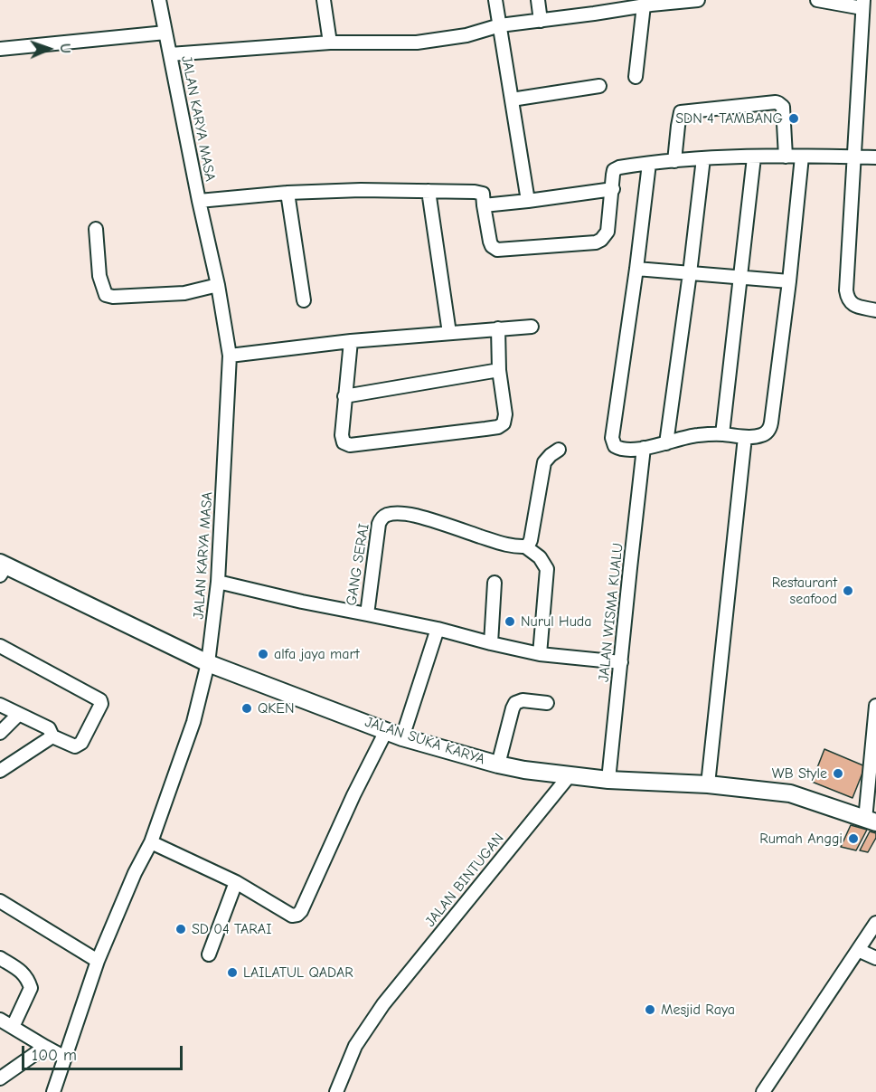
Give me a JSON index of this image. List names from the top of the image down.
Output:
{
  "streets": {
    "main road": ["JALAN SUKA KARYA"],
    "street": [
      "JALAN KARYA MASA",
      "GANG SERAI",
      "JALAN WISMA KUALU",
      "JALAN BINTUGAN"
    ]
  },
  "crossings": [
    ["JALAN KARYA MASA", "GANG SERAI"],
    ["JALAN KARYA MASA", "JALAN SUKA KARYA"],
    ["JALAN WISMA KUALU", "JALAN SUKA KARYA"],
    ["JALAN SUKA KARYA", "JALAN BINTUGAN"]
  ],
  "places": [
    "SDN 4 TAMBANG",
    "Restaurant seafood",
    "Nurul Huda",
    "alfa jaya mart",
    "QKEN",
    "WB Style",
    "Rumah Anggi",
    "SD 04 TARAI",
    "LAILATUL QADAR",
    "Mesjid Raya"
  ],
  "scale_bar": "100 m",
  "north": "right"
}
